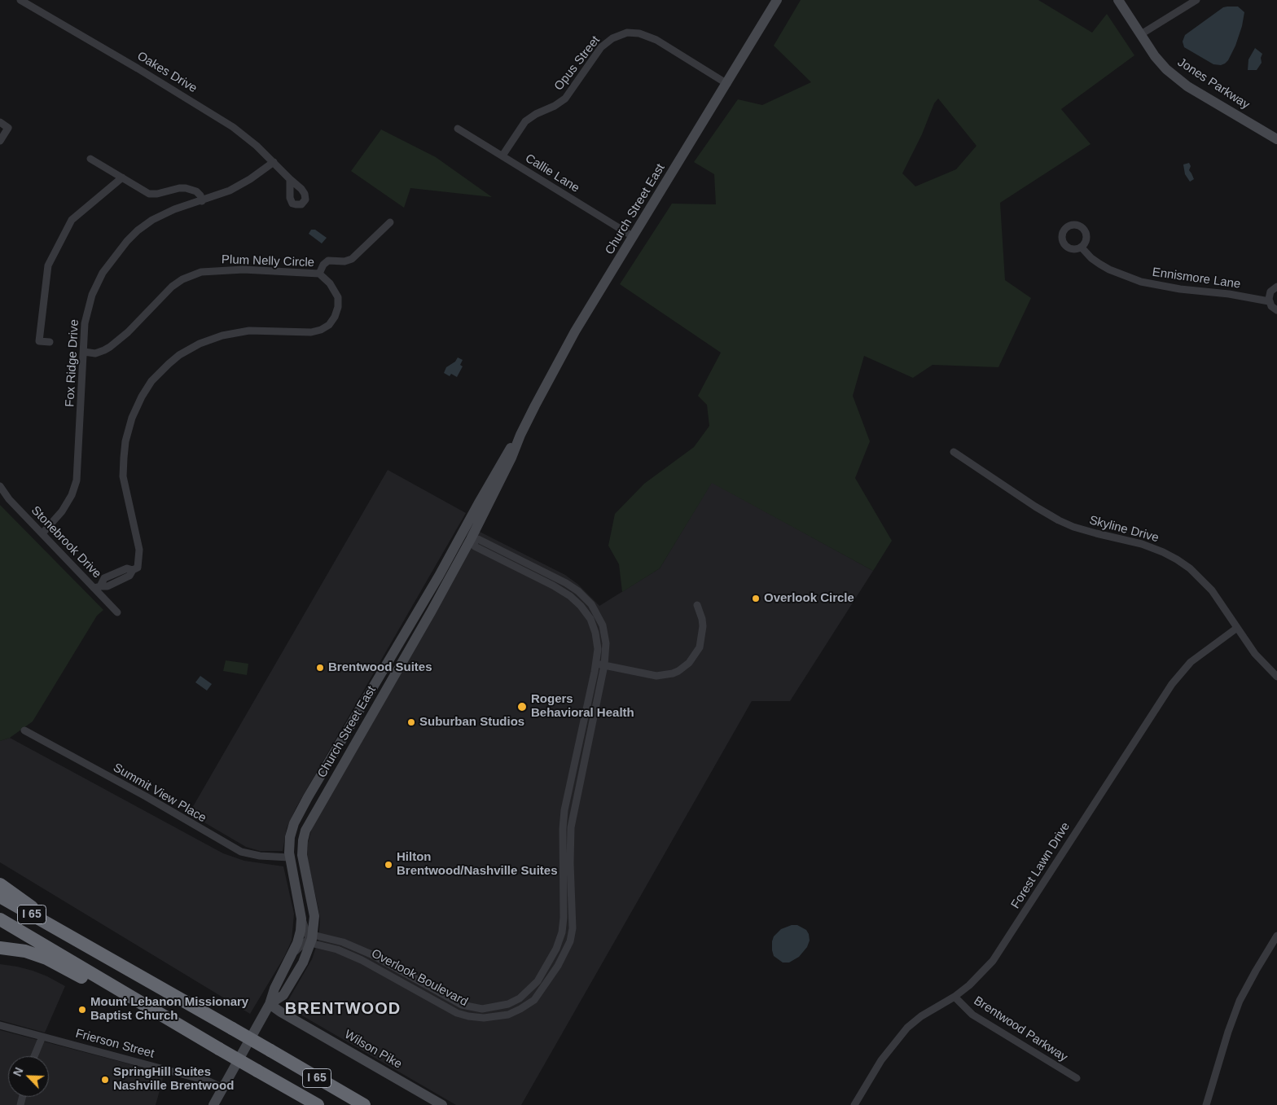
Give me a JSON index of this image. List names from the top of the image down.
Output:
{
  "streets": {
    "highway": ["I 65"],
    "main road": ["Jones Parkway", "Church Street East", "Wilson Pike"],
    "street": [
      "Opus Street",
      "Oakes Drive",
      "Callie Lane",
      "Plum Nelly Circle",
      "Ennismore Lane",
      "Fox Ridge Drive",
      "Skyline Drive",
      "Stonebrook Drive",
      "Summit View Place",
      "Forest Lawn Drive",
      "Overlook Boulevard",
      "Brentwood Parkway",
      "Frierson Street"
    ]
  },
  "crossings": [
    ["Opus Street", "Callie Lane"],
    ["Opus Street", "Church Street East"],
    ["Oakes Drive", "Fox Ridge Drive"],
    ["Callie Lane", "Church Street East"],
    ["Church Street East", "Summit View Place"],
    ["Church Street East", "Overlook Boulevard"],
    ["Church Street East", "Frierson Street"],
    ["Church Street East", "Wilson Pike"],
    ["Plum Nelly Circle", "Fox Ridge Drive"],
    ["Plum Nelly Circle", "Stonebrook Drive"],
    ["Fox Ridge Drive", "Stonebrook Drive"],
    ["Skyline Drive", "Forest Lawn Drive"],
    ["Forest Lawn Drive", "Brentwood Parkway"]
  ],
  "districts": ["BRENTWOOD"],
  "places": [
    "Overlook Circle",
    "Brentwood Suites",
    "Rogers Behavioral Health",
    "Suburban Studios",
    "Hilton Brentwood/Nashville Suites",
    "Mount Lebanon Missionary Baptist Church",
    "SpringHill Suites Nashville Brentwood"
  ],
  "north": "top left"
}
